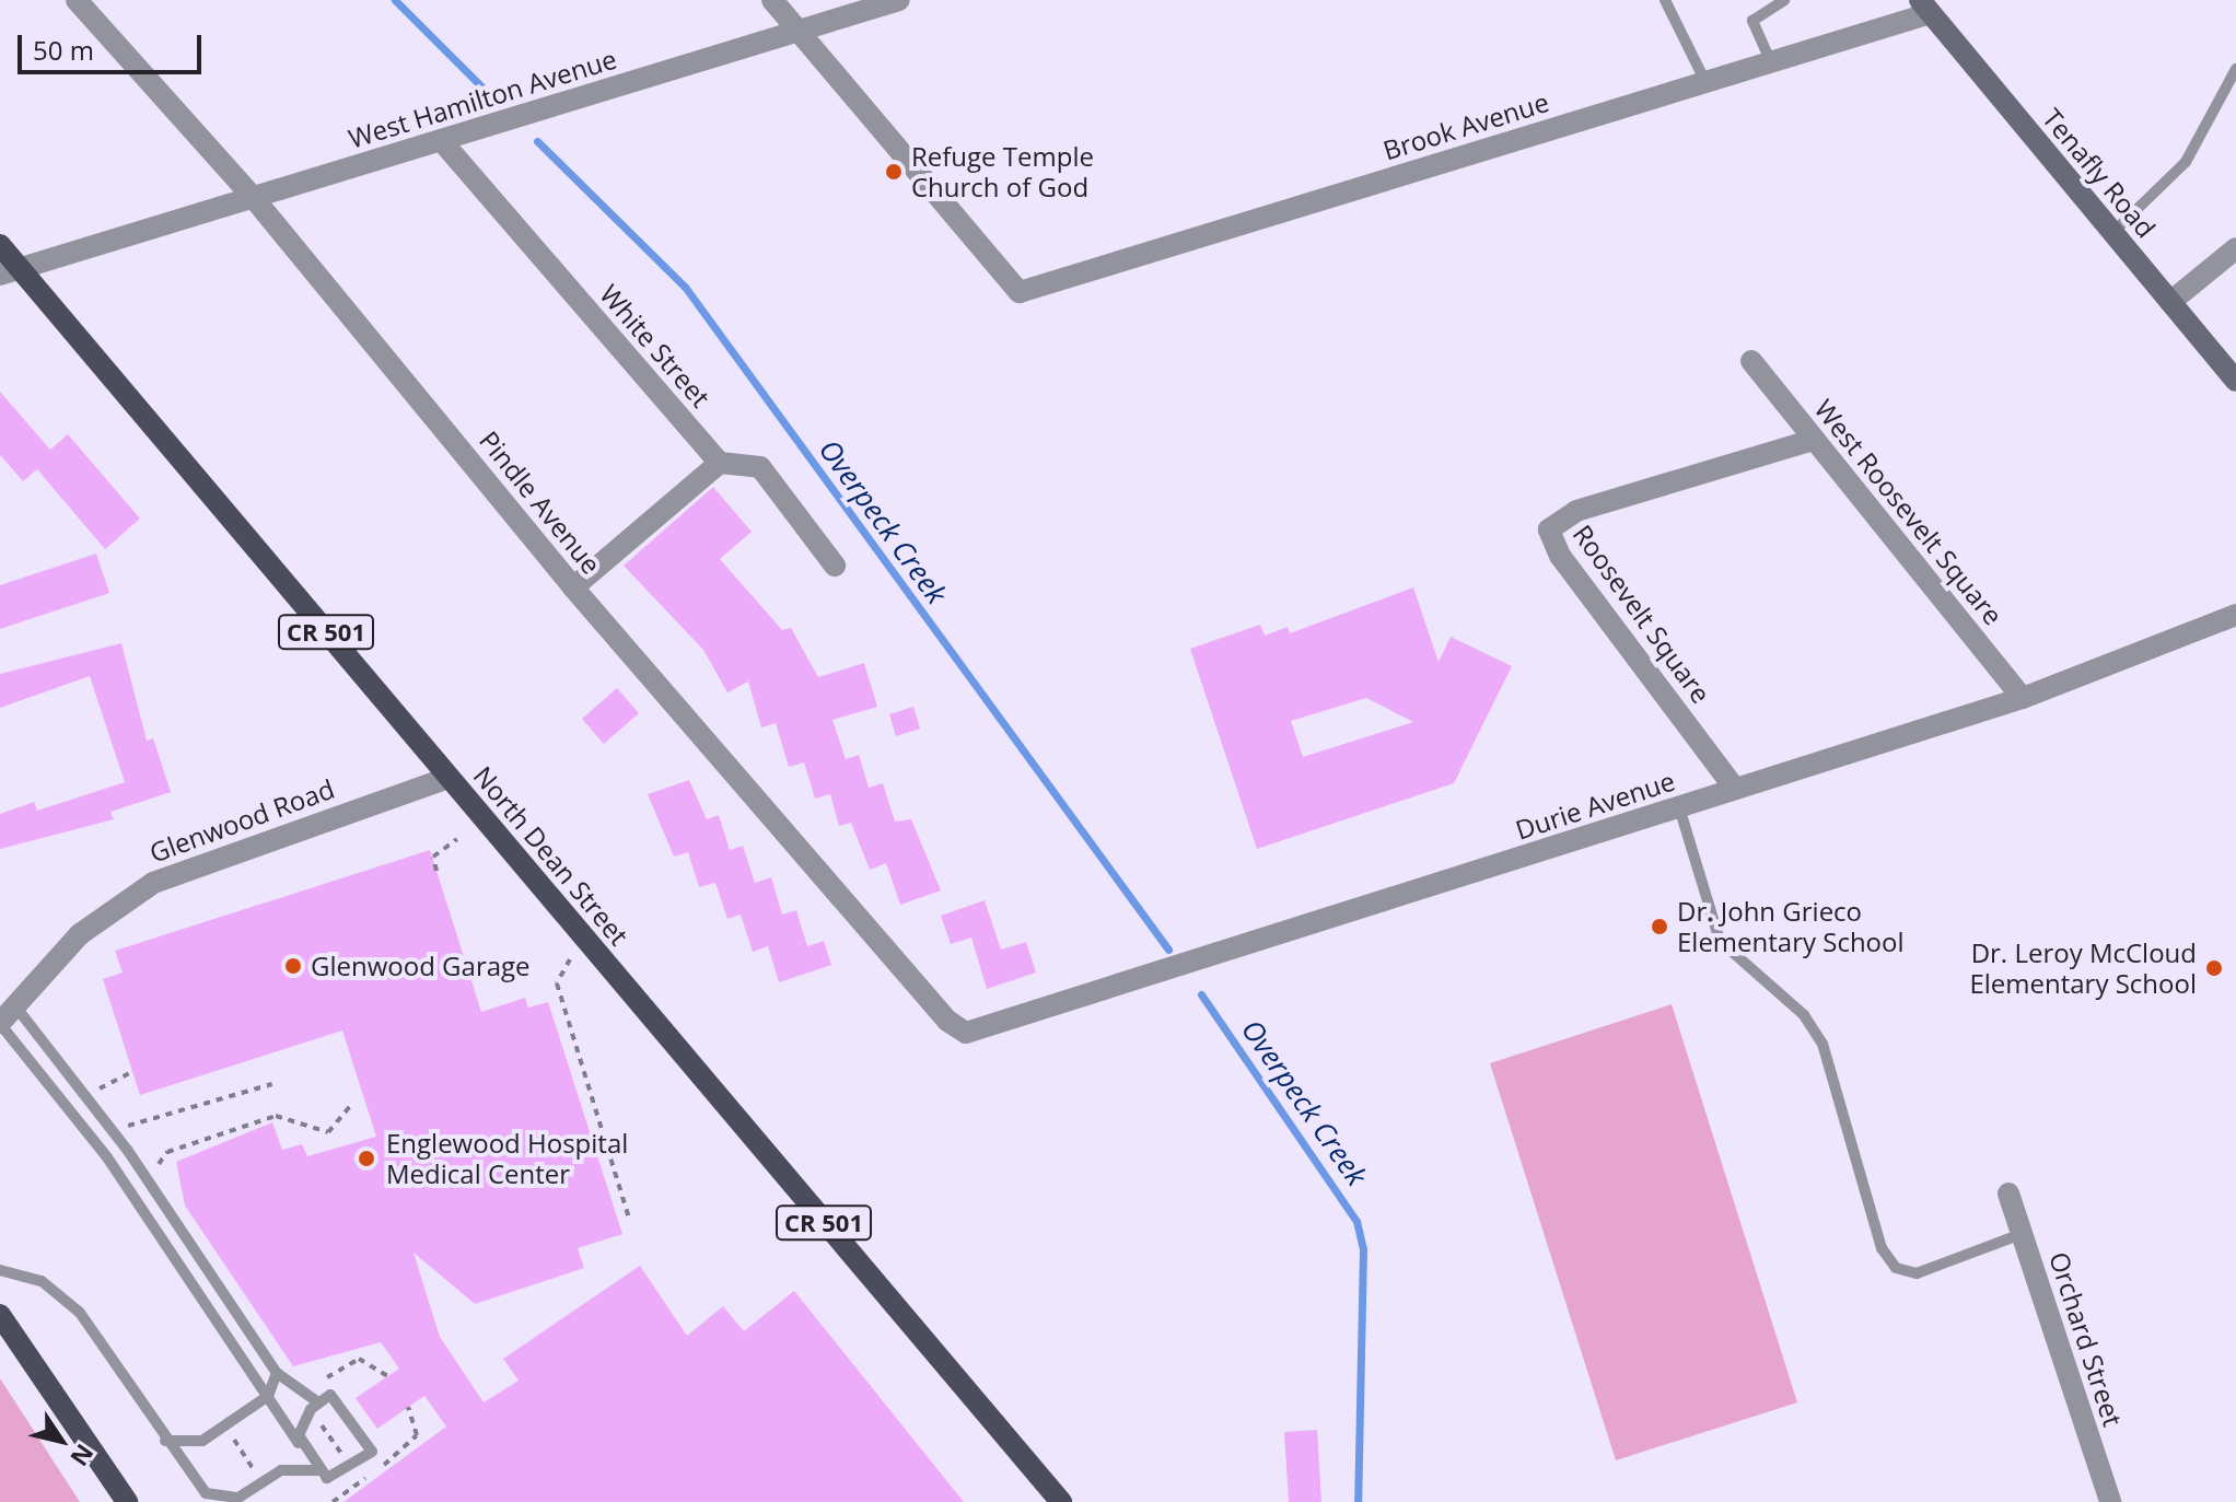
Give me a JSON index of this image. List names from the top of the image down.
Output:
{
  "streets": {
    "main road": ["CR 501", "North Dean Street"],
    "street": [
      "West Hamilton Avenue",
      "Brook Avenue",
      "Tenafly Road",
      "White Street",
      "Pindle Avenue",
      "West Roosevelt Square",
      "Roosevelt Square",
      "Durie Avenue",
      "Glenwood Road",
      "Orchard Street"
    ]
  },
  "crossings": [
    ["West Hamilton Avenue", "Brook Avenue"],
    ["West Hamilton Avenue", "White Street"],
    ["West Hamilton Avenue", "Pindle Avenue"],
    ["West Hamilton Avenue", "North Dean Street"],
    ["Brook Avenue", "Tenafly Road"],
    ["Pindle Avenue", "Durie Avenue"],
    ["West Roosevelt Square", "Roosevelt Square"],
    ["West Roosevelt Square", "Durie Avenue"],
    ["Roosevelt Square", "Durie Avenue"],
    ["Glenwood Road", "North Dean Street"]
  ],
  "water": ["Overpeck Creek"],
  "places": [
    "Refuge Temple Church of God",
    "Dr. John Grieco Elementary School",
    "Glenwood Garage",
    "Dr. Leroy McCloud Elementary School",
    "Englewood Hospital Medical Center"
  ],
  "scale_bar": "50 m",
  "north": "bottom right"
}
